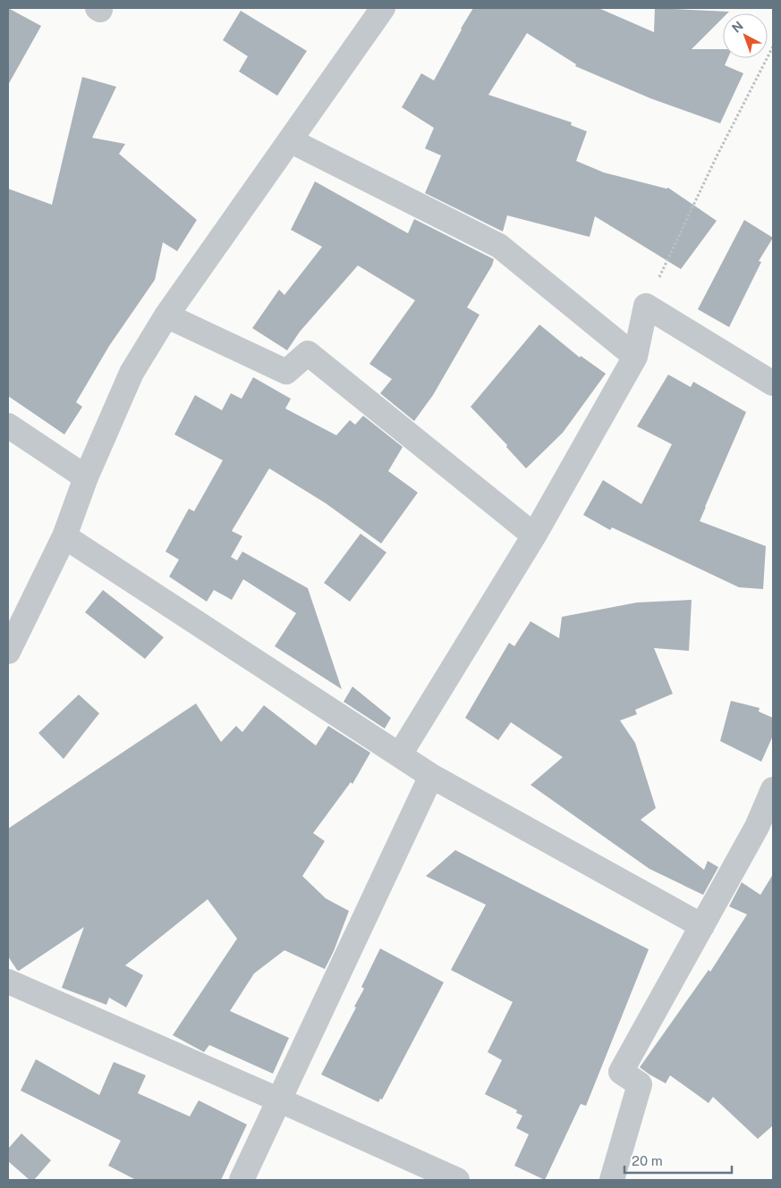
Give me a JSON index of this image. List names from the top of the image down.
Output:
{
  "scale_bar": "20 m",
  "north": "top left"
}
